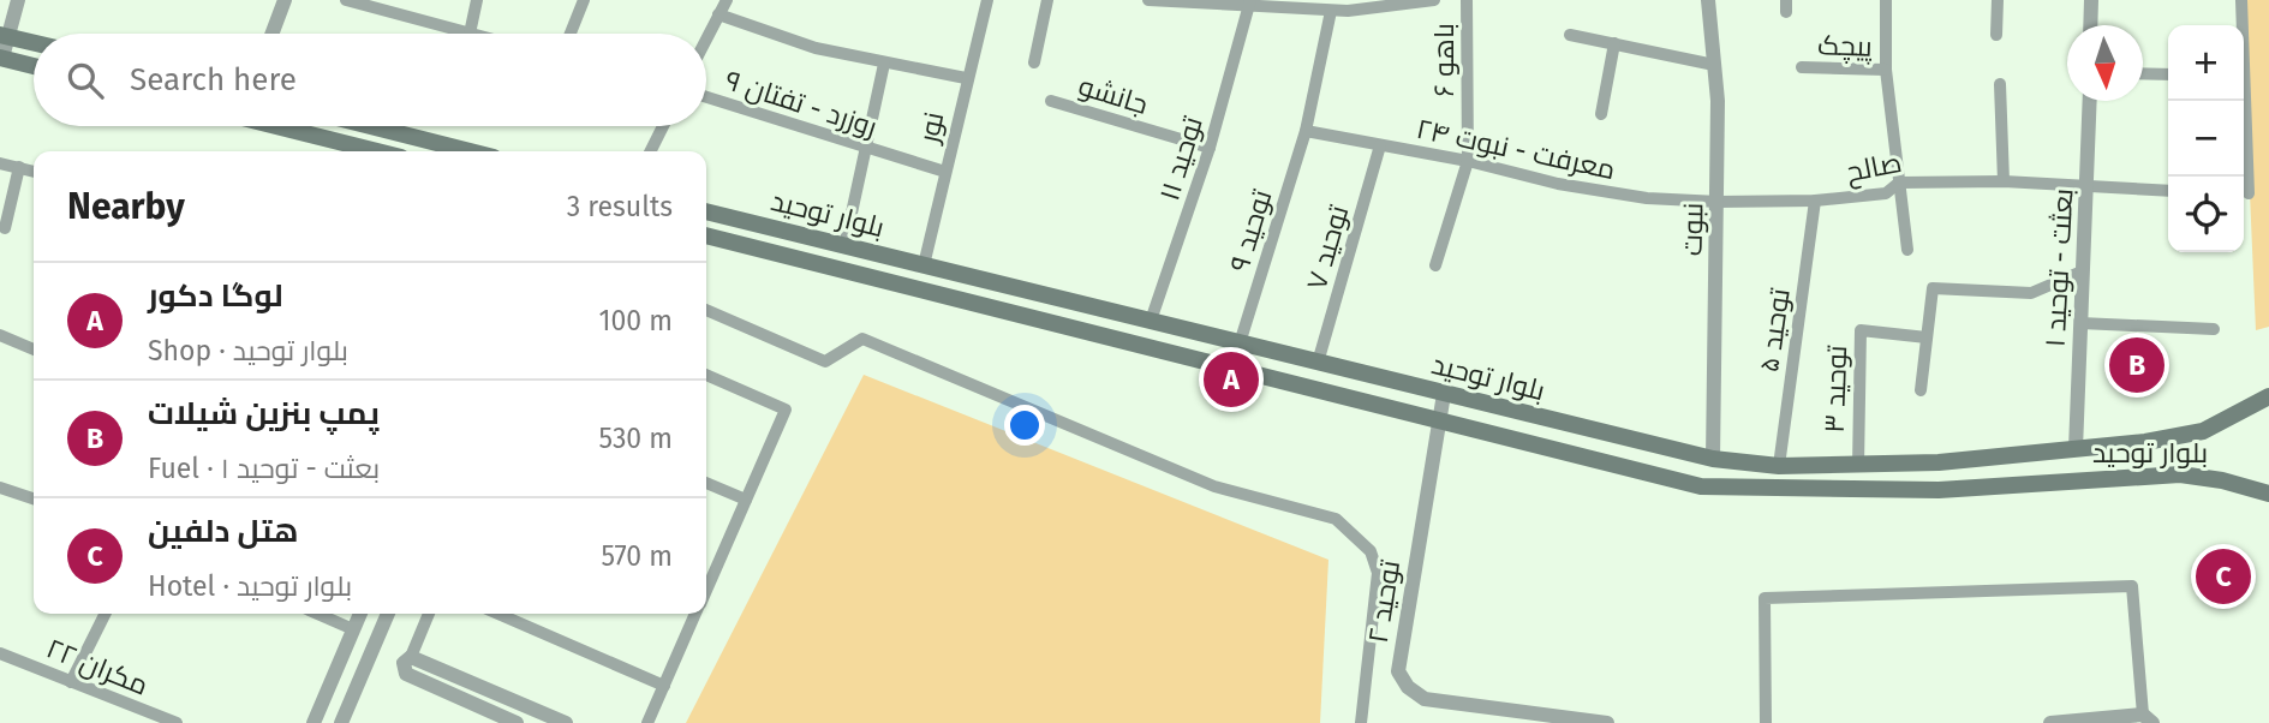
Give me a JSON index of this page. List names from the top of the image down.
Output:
{
  "streets": {
    "main road": ["بلوار توحید"],
    "street": [
      "پیچک",
      "باهو ۶",
      "جانشو",
      "روزرد - تفتان ۹",
      "نور",
      "معرفت - نبوت ۲۴",
      "توحید ۱۱",
      "صالح",
      "نبوت",
      "توحید ۹",
      "توحید ۷",
      "بعثت - توحید ۱",
      "توحید ۵",
      "توحید ۳",
      "توحید ۲",
      "مکران ۲۲"
    ]
  },
  "crossings": [
    ["باهو ۶", "معرفت - نبوت ۲۴"],
    ["جانشو", "توحید ۱۱"],
    ["روزرد - تفتان ۹", "نور"],
    ["نور", "بلوار توحید"],
    ["معرفت - نبوت ۲۴", "صالح"],
    ["معرفت - نبوت ۲۴", "نبوت"],
    ["معرفت - نبوت ۲۴", "توحید ۹"],
    ["معرفت - نبوت ۲۴", "توحید ۷"],
    ["توحید ۱۱", "بلوار توحید"],
    ["صالح", "نبوت"],
    ["صالح", "بعثت - توحید ۱"],
    ["صالح", "توحید ۵"],
    ["بلوار توحید", "نبوت"],
    ["بلوار توحید", "توحید ۹"],
    ["بلوار توحید", "توحید ۷"],
    ["بلوار توحید", "بعثت - توحید ۱"],
    ["بلوار توحید", "توحید ۵"],
    ["بلوار توحید", "توحید ۳"],
    ["بلوار توحید", "توحید ۲"]
  ],
  "north": "bottom",
  "page": {
    "map_buttons": ["+", "−"],
    "search": "Search here",
    "heading": ["Nearby", "3 results"],
    "list": [
      {
        "mark": "A",
        "name": "لوگا دکور",
        "note": "Shop · بلوار توحید",
        "value": "100 m"
      },
      {
        "mark": "B",
        "name": "پمپ بنزین شیلات",
        "note": "Fuel · بعثت - توحید ۱",
        "value": "530 m"
      },
      {
        "mark": "C",
        "name": "هتل دلفین",
        "note": "Hotel · بلوار توحید",
        "value": "570 m"
      }
    ],
    "pins": ["B", "A", "C"]
  }
}
